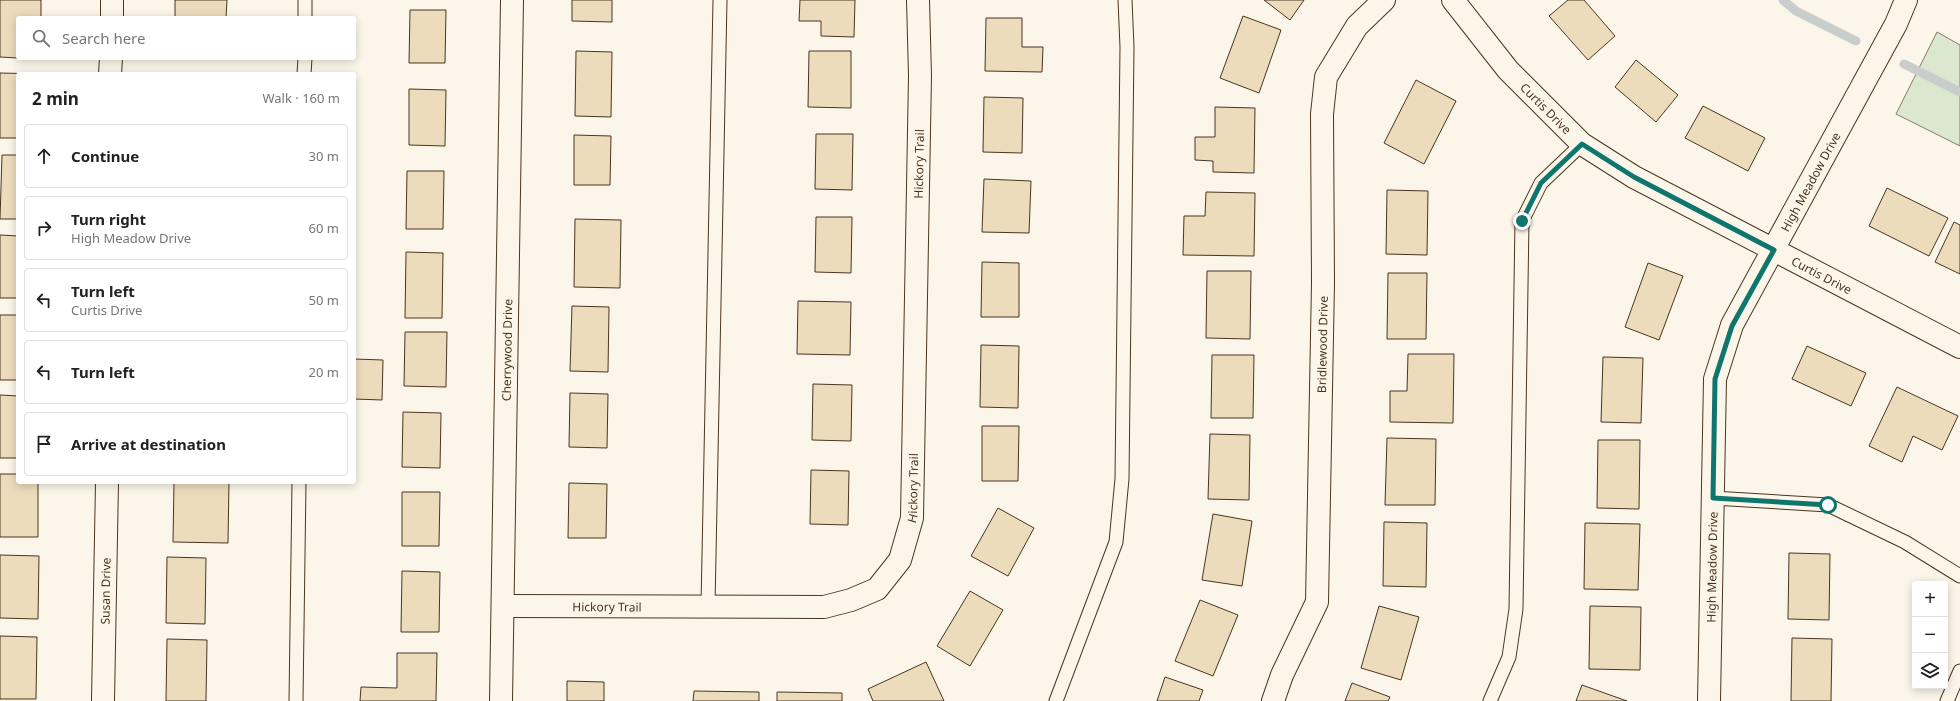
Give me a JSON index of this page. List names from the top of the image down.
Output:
{
  "streets": {
    "street": [
      "Curtis Drive",
      "Hickory Trail",
      "High Meadow Drive",
      "Bridlewood Drive",
      "Cherrywood Drive",
      "Susan Drive"
    ]
  },
  "crossings": [
    ["Curtis Drive", "High Meadow Drive"],
    ["Hickory Trail", "Cherrywood Drive"]
  ],
  "page": {
    "search": "Search here",
    "heading": ["2 min", "Walk · 160 m"],
    "list": [
      ["Continue", "30 m"],
      ["Turn right", "High Meadow Drive", "60 m"],
      ["Turn left", "Curtis Drive", "50 m"],
      ["Turn left", "20 m"],
      "Arrive at destination"
    ],
    "map_buttons": ["+", "−"]
  }
}
